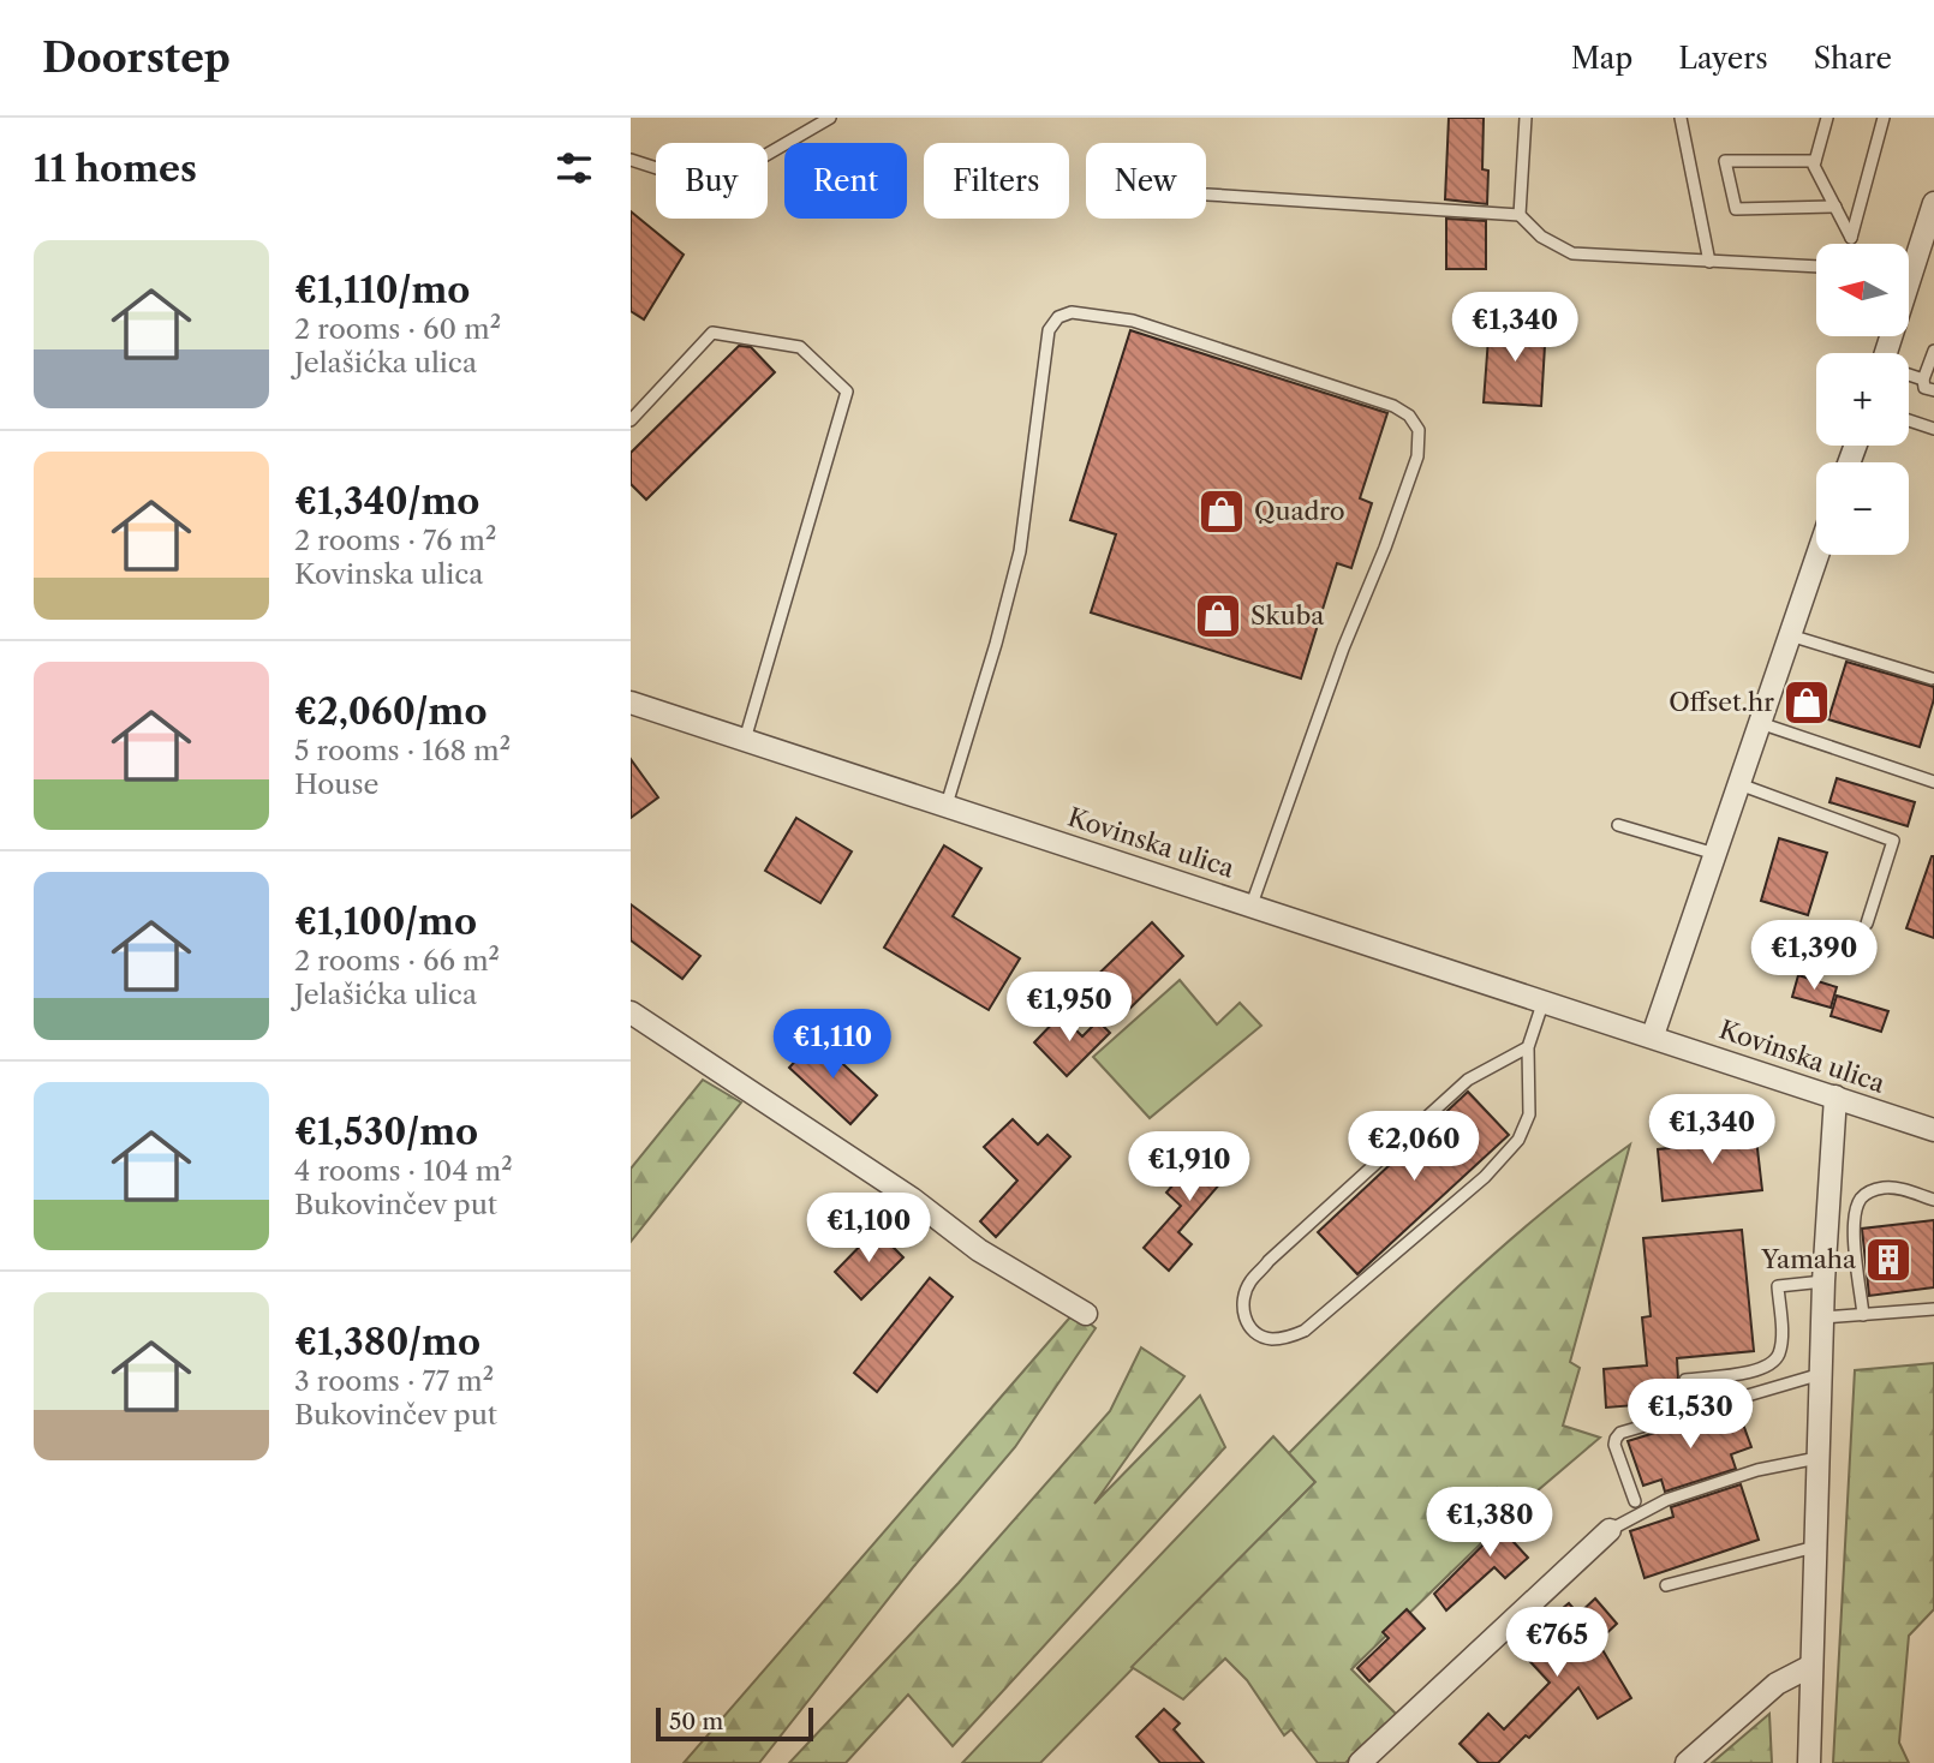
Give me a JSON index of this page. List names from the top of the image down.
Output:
{
  "streets": {
    "street": ["Kovinska ulica"]
  },
  "places": {
    "shop": ["Quadro", "Skuba", "Offset.hr"],
    "building": ["Yamaha"]
  },
  "scale_bar": "50 m",
  "north": "left",
  "page": {
    "header": "Doorstep",
    "nav": ["Map", "Layers", "Share"],
    "heading": "11 homes",
    "chip": [
      "Buy",
      "Rent",
      "Filters",
      "New"
    ],
    "list": [
      {
        "name": "€1,110/mo",
        "note": "2 rooms · 60 m² · Jelašićka ulica"
      },
      {
        "name": "€1,340/mo",
        "note": "2 rooms · 76 m² · Kovinska ulica"
      },
      {
        "name": "€2,060/mo",
        "note": "5 rooms · 168 m² · House"
      },
      {
        "name": "€1,100/mo",
        "note": "2 rooms · 66 m² · Jelašićka ulica"
      },
      {
        "name": "€1,530/mo",
        "note": "4 rooms · 104 m² · Bukovinčev put"
      },
      {
        "name": "€1,380/mo",
        "note": "3 rooms · 77 m² · Bukovinčev put"
      }
    ],
    "map_buttons": ["+", "−"],
    "price": [
      "€1,340",
      "€1,390",
      "€1,950",
      "€1,110",
      "€1,340",
      "€2,060",
      "€1,910",
      "€1,100",
      "€1,530",
      "€1,380",
      "€765"
    ],
    "scale": "50 m"
  }
}
